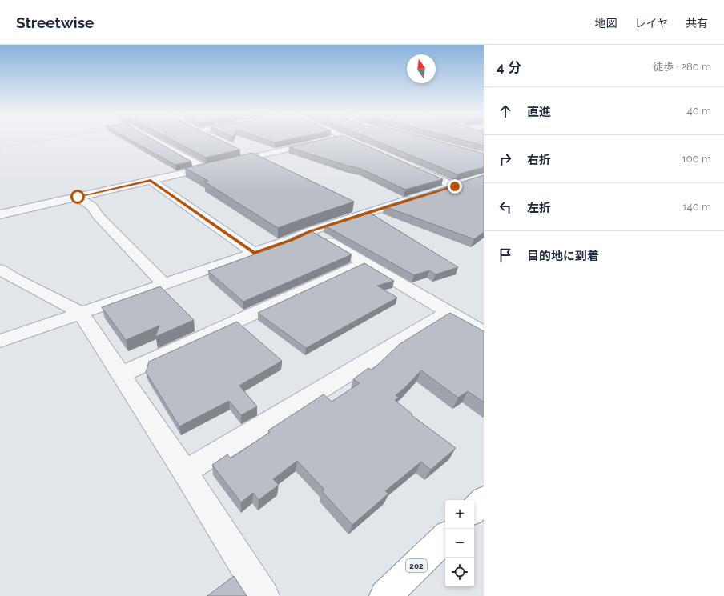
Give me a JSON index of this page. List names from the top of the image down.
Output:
{
  "streets": {
    "highway": ["202"]
  },
  "north": "top",
  "page": {
    "header": "Streetwise",
    "nav": ["地図", "レイヤ", "共有"],
    "heading": ["4 分", "徒歩 · 280 m"],
    "list": [
      ["直進", "40 m"],
      ["右折", "100 m"],
      ["左折", "140 m"],
      "目的地に到着"
    ],
    "map_buttons": ["+", "−"]
  }
}
